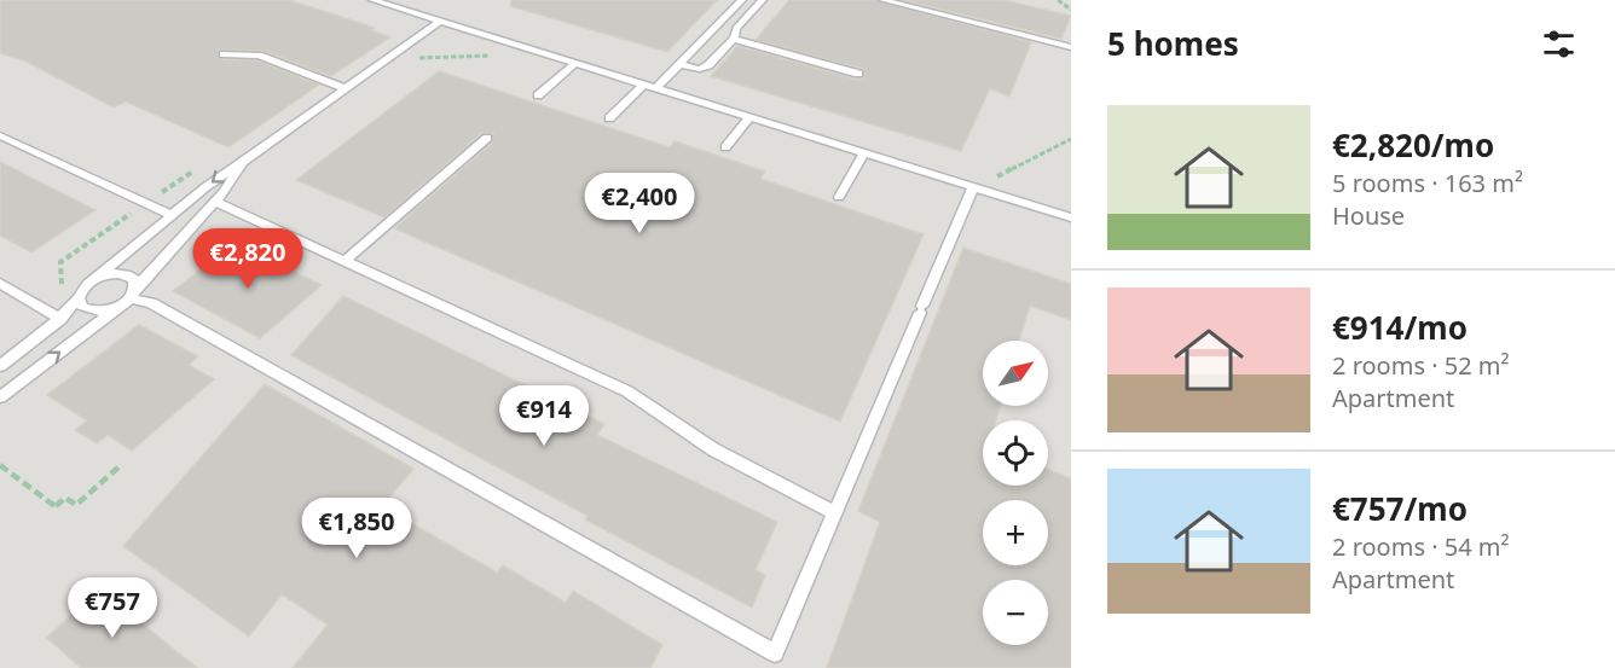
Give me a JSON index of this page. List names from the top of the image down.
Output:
{
  "north": "top right",
  "page": {
    "heading": "5 homes",
    "list": [
      {
        "name": "€2,820/mo",
        "note": "5 rooms · 163 m² · House"
      },
      {
        "name": "€914/mo",
        "note": "2 rooms · 52 m² · Apartment"
      },
      {
        "name": "€757/mo",
        "note": "2 rooms · 54 m² · Apartment"
      }
    ],
    "price": [
      "€2,400",
      "€2,820",
      "€914",
      "€1,850",
      "€757"
    ],
    "map_buttons": ["+", "−"]
  }
}
